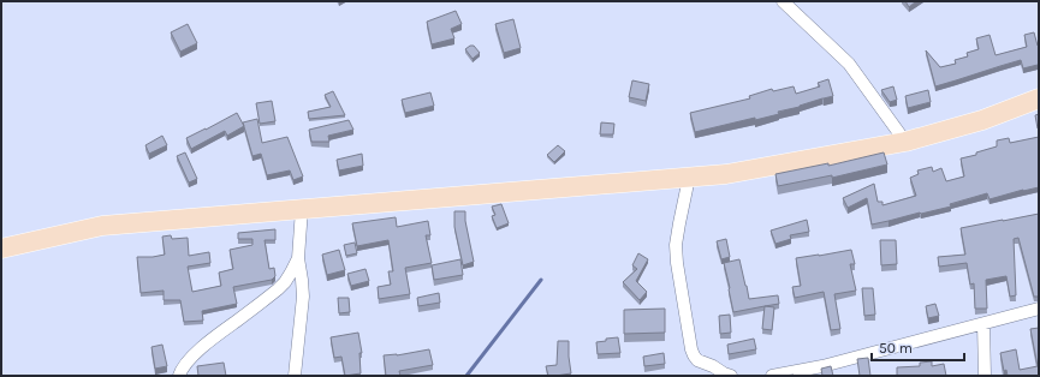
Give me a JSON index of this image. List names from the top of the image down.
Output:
{
  "scale_bar": "50 m"
}
